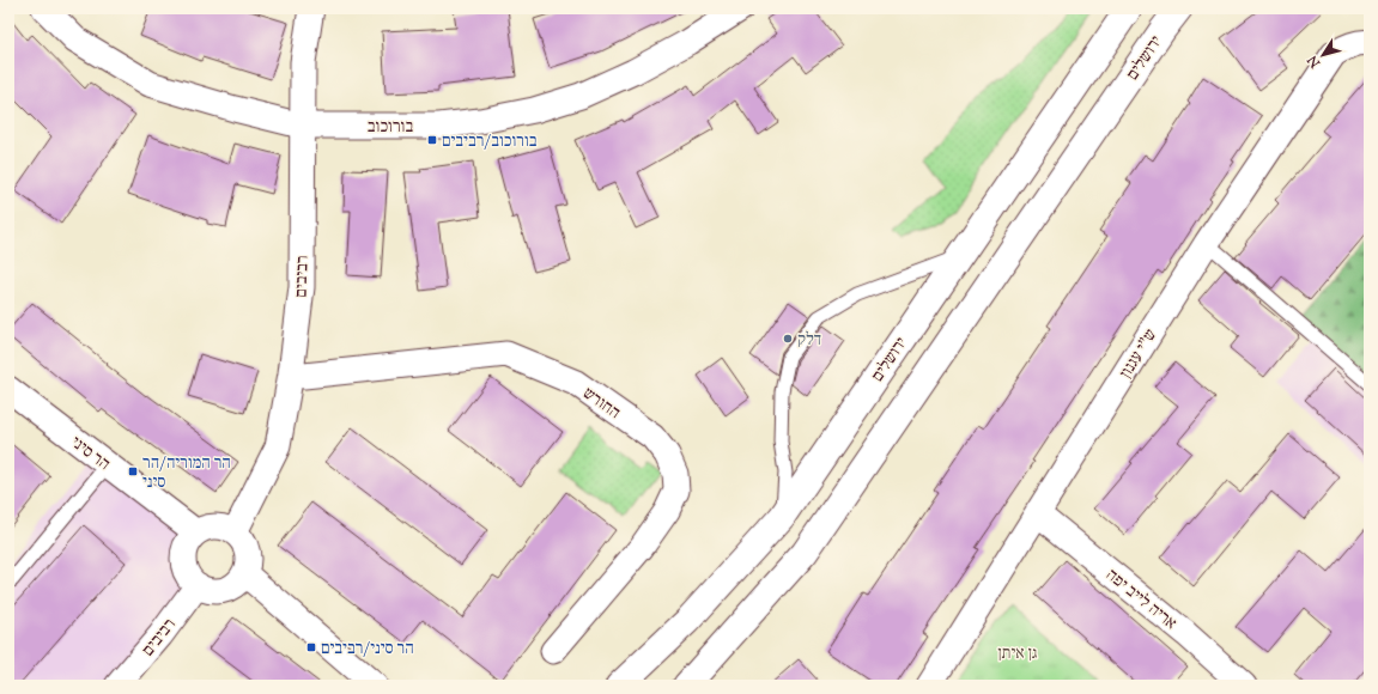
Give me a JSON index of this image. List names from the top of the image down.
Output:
{
  "streets": {
    "main road": ["ירושלים"],
    "street": [
      "בורוכוב",
      "רביבים",
      "ש\"י עגנון",
      "החורש",
      "הר סיני",
      "אריה לייב יפה"
    ]
  },
  "crossings": [
    ["בורוכוב", "רביבים"],
    ["רביבים", "החורש"],
    ["רביבים", "הר סיני"],
    ["ש\"י עגנון", "אריה לייב יפה"]
  ],
  "parks": ["גן איתן"],
  "places": {
    "transit": ["בורוכוב/רביבים", "הר המוריה/הר סיני", "הר סיני/רביבים"],
    "other": ["דלק"]
  },
  "north": "bottom left"
}
